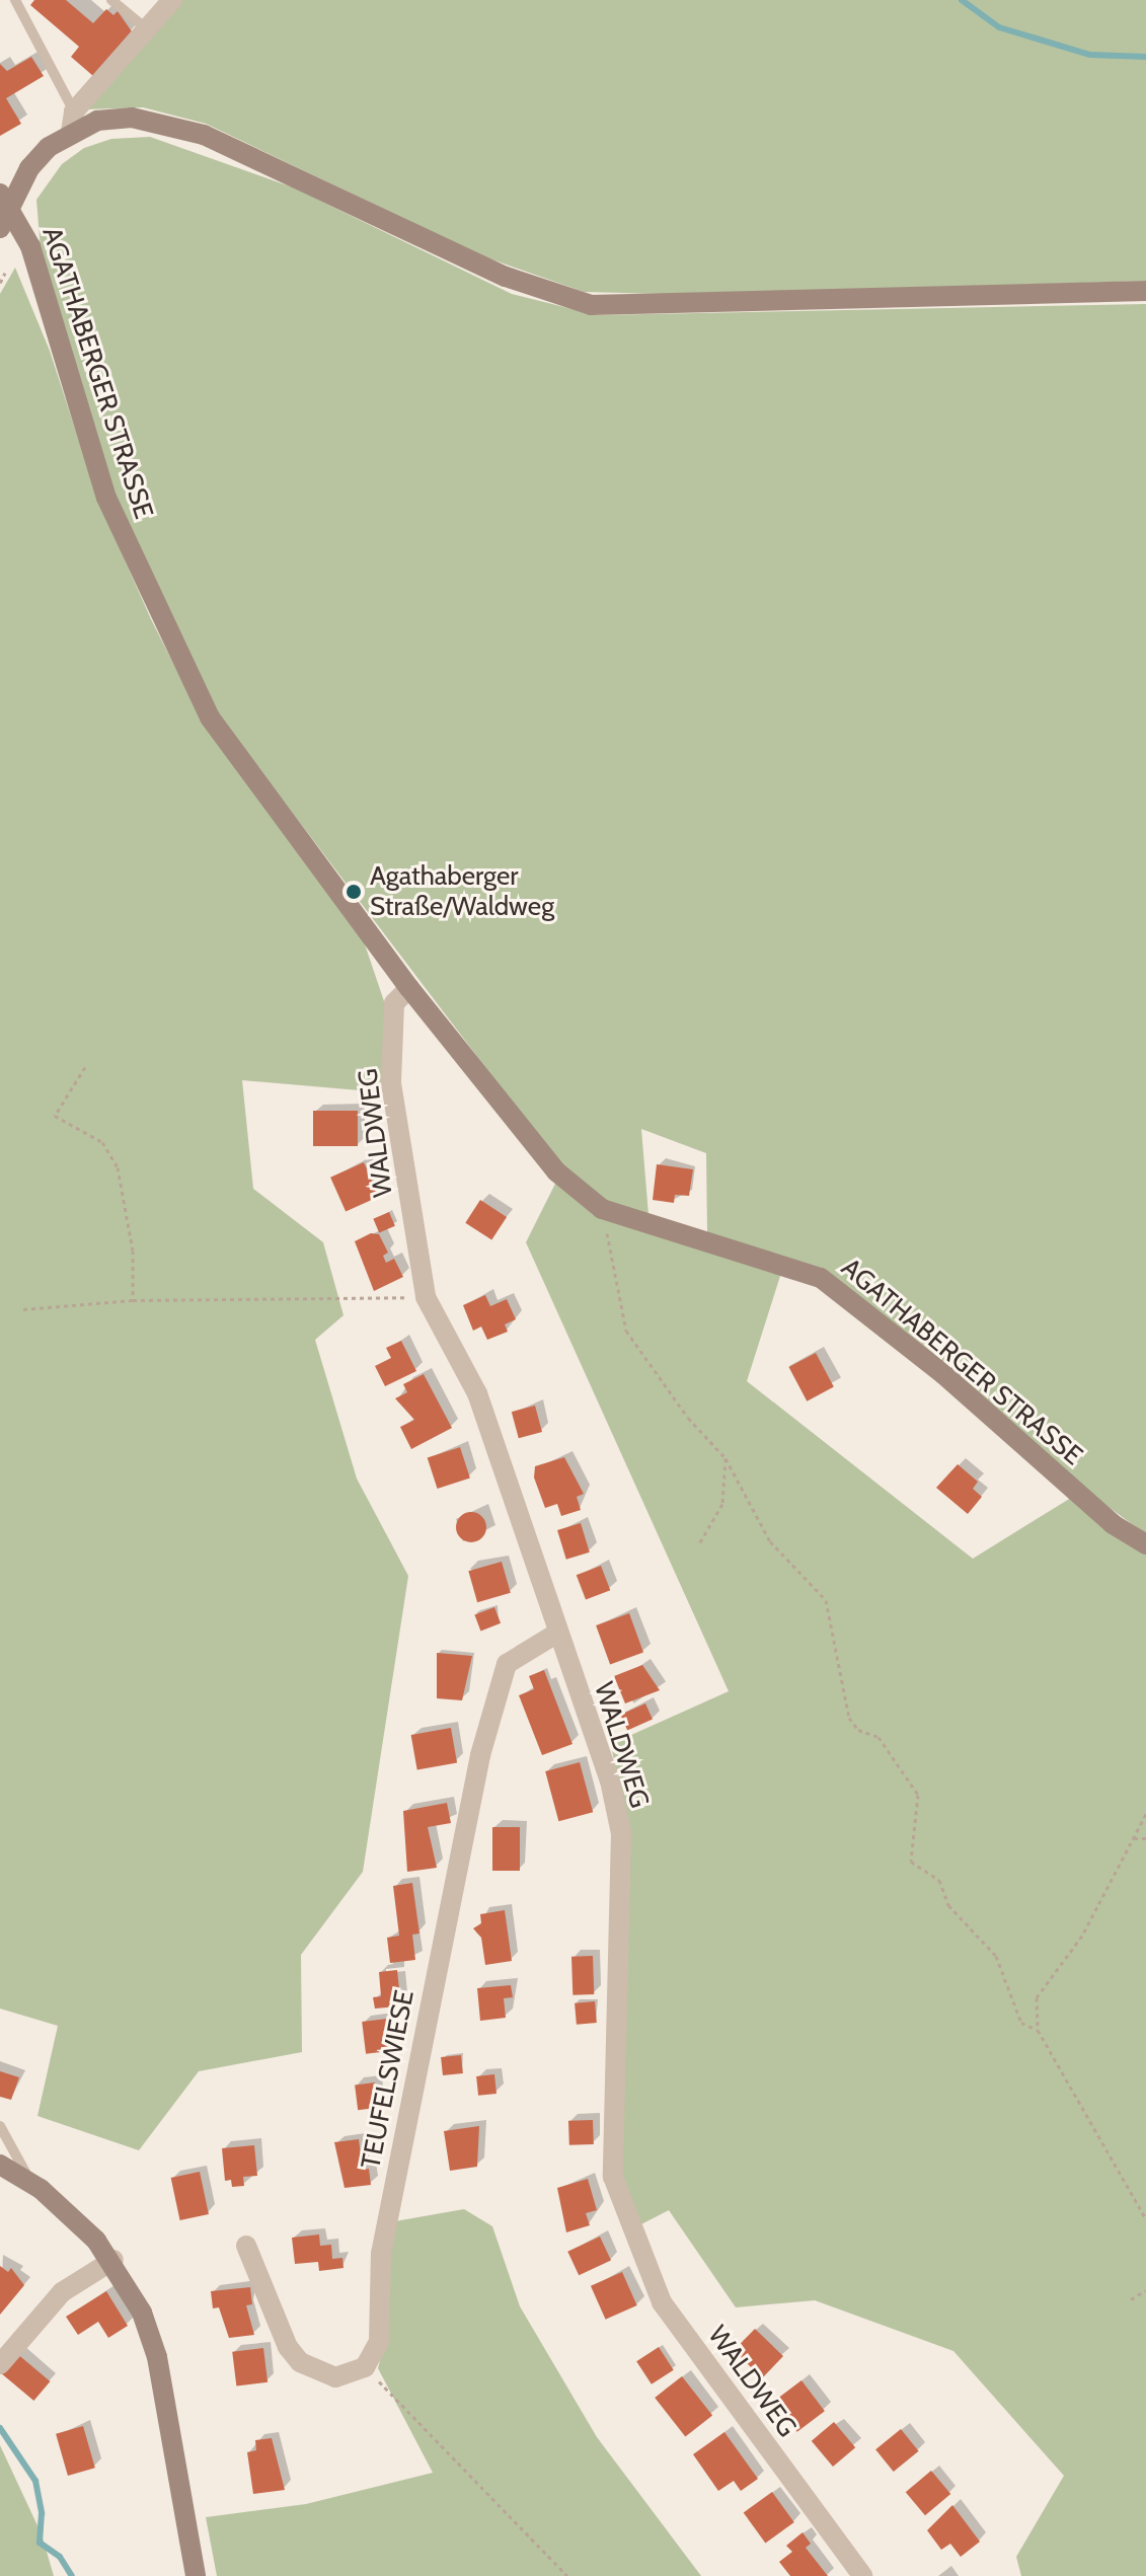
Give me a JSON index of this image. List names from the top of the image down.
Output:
{
  "streets": {
    "street": ["AGATHABERGER STRASSE", "WALDWEG", "TEUFELSWIESE"]
  },
  "crossings": [
    ["AGATHABERGER STRASSE", "WALDWEG"],
    ["WALDWEG", "TEUFELSWIESE"]
  ],
  "places": ["Agathaberger Straße/Waldweg"]
}
